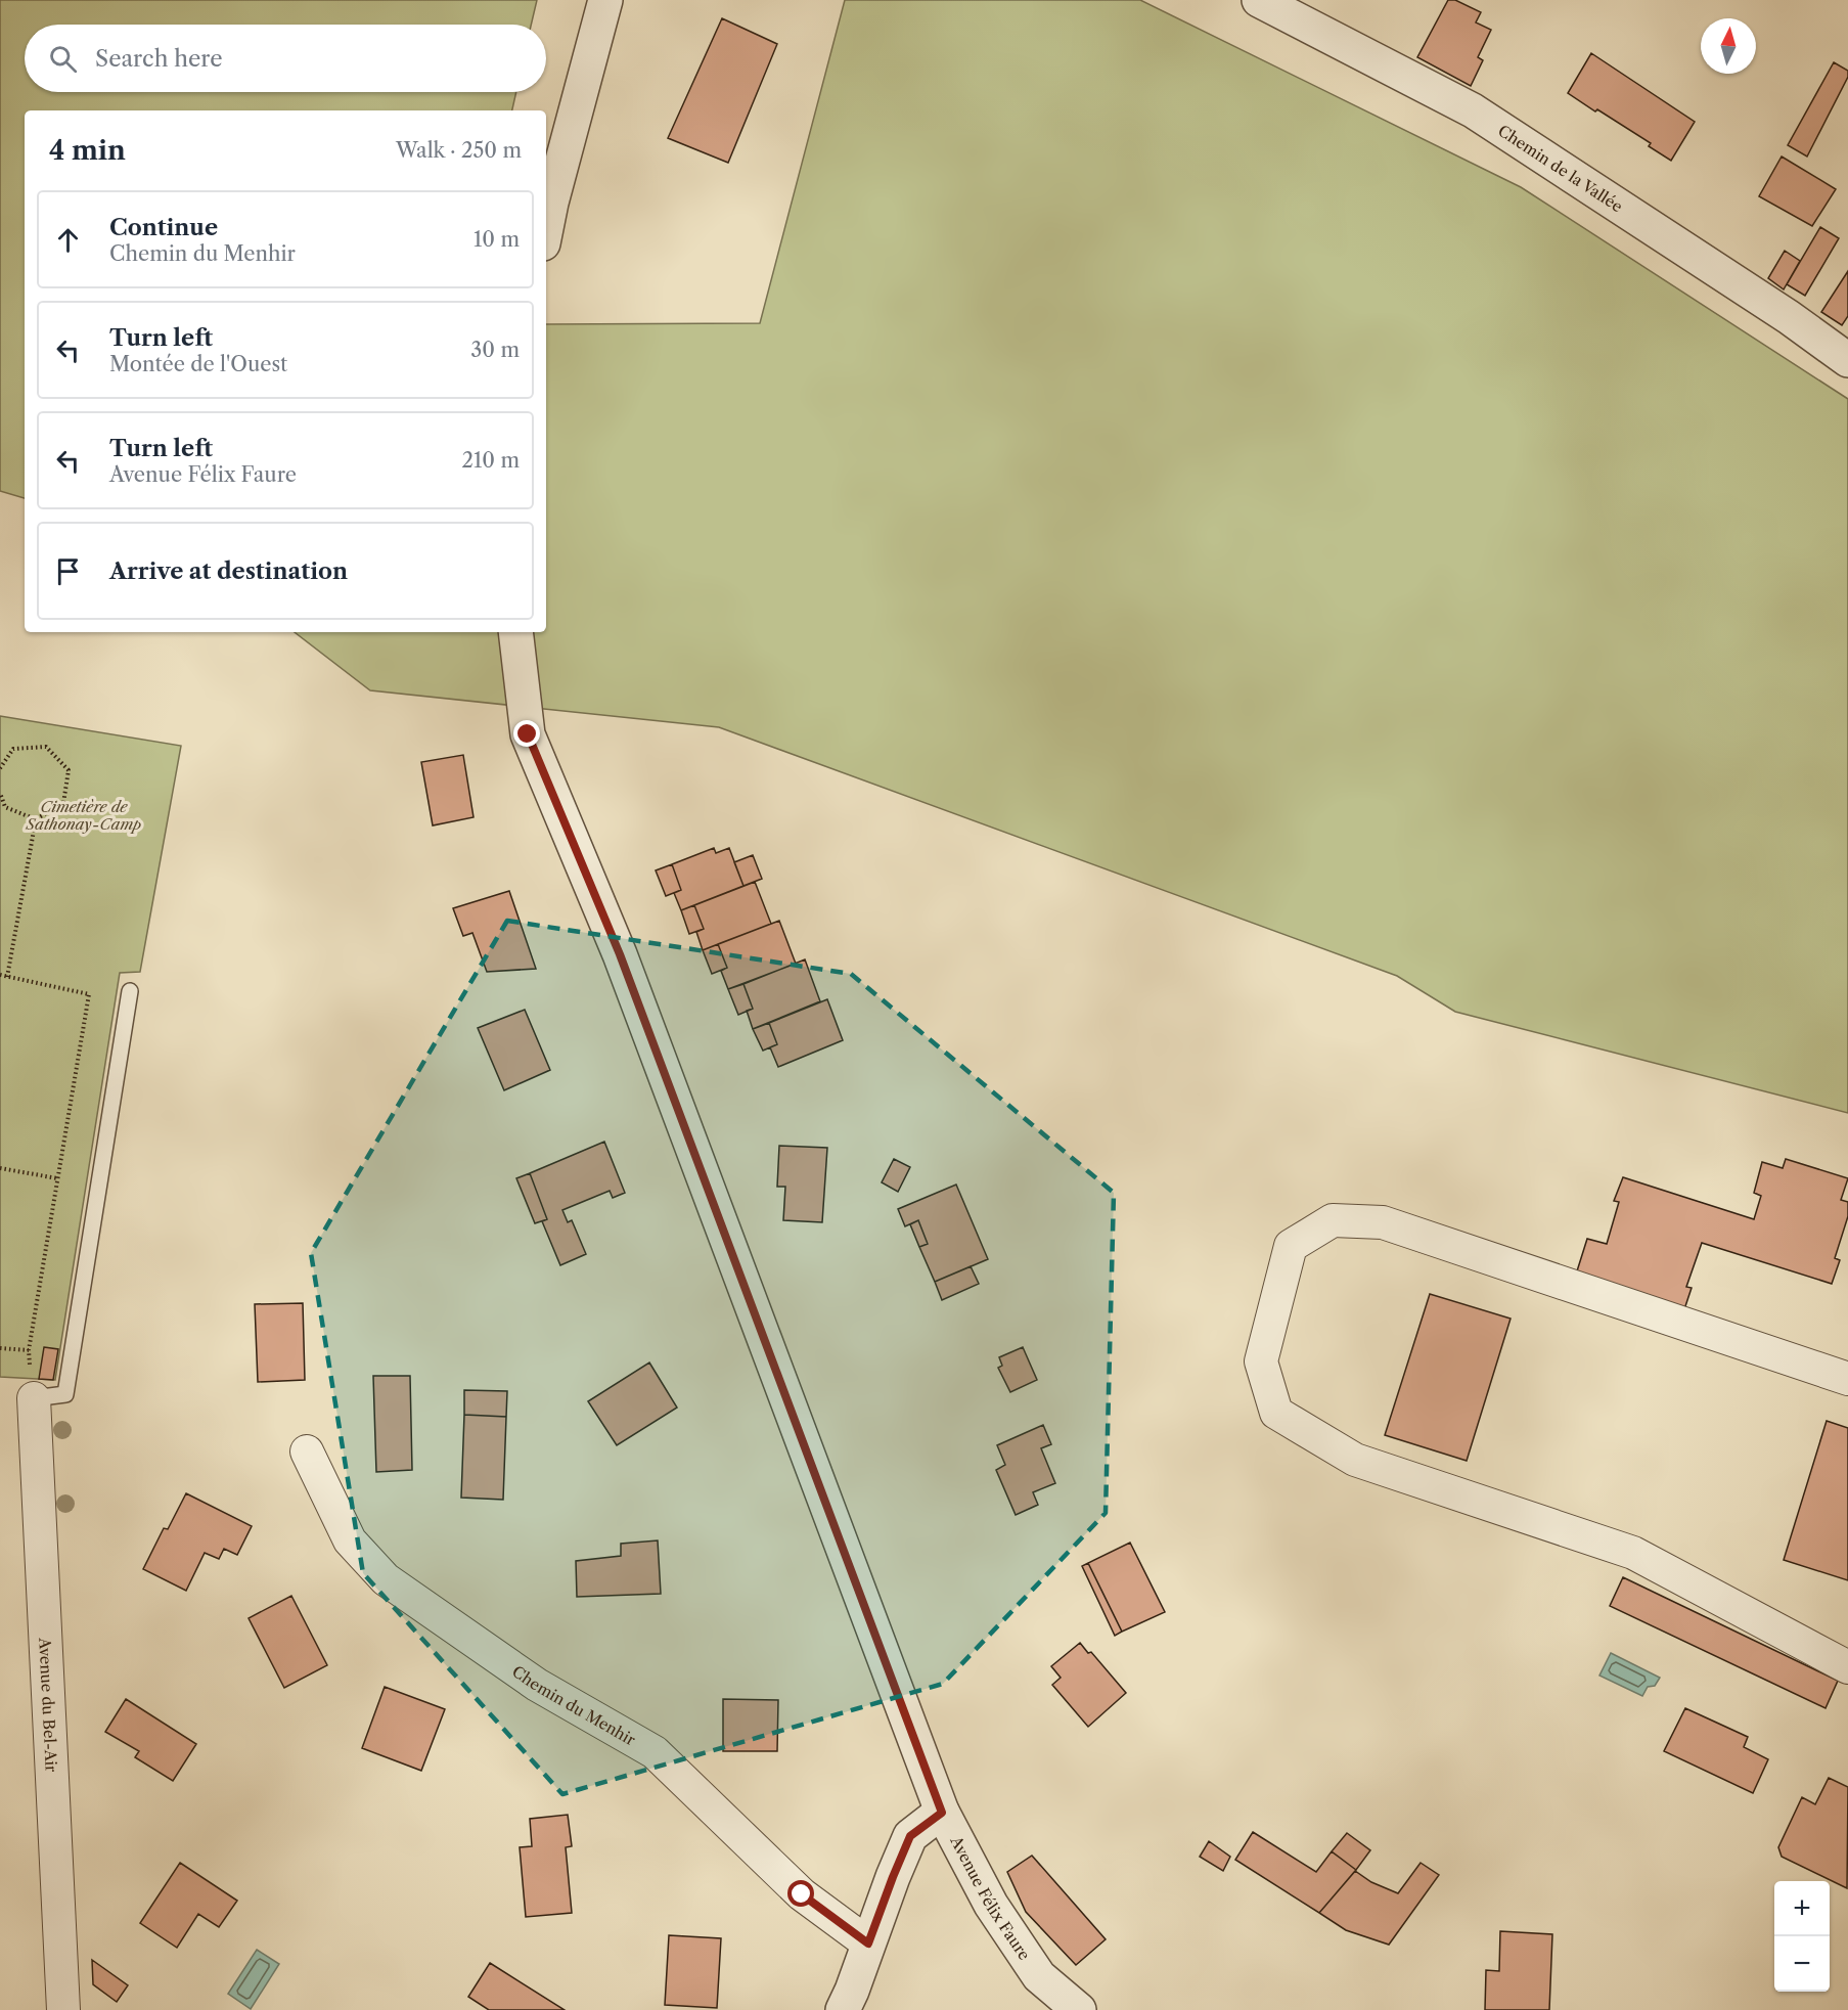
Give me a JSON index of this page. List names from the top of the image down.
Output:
{
  "streets": {
    "street": [
      "Chemin de la Vallée",
      "Avenue du Bel-Air",
      "Chemin du Menhir",
      "Avenue Félix Faure"
    ]
  },
  "parks": ["Cimetière de Sathonay-Camp"],
  "north": "top",
  "page": {
    "search": "Search here",
    "heading": ["4 min", "Walk · 250 m"],
    "list": [
      ["Continue", "Chemin du Menhir", "10 m"],
      ["Turn left", "Montée de l'Ouest", "30 m"],
      ["Turn left", "Avenue Félix Faure", "210 m"],
      "Arrive at destination"
    ],
    "map_buttons": ["+", "−"]
  }
}
